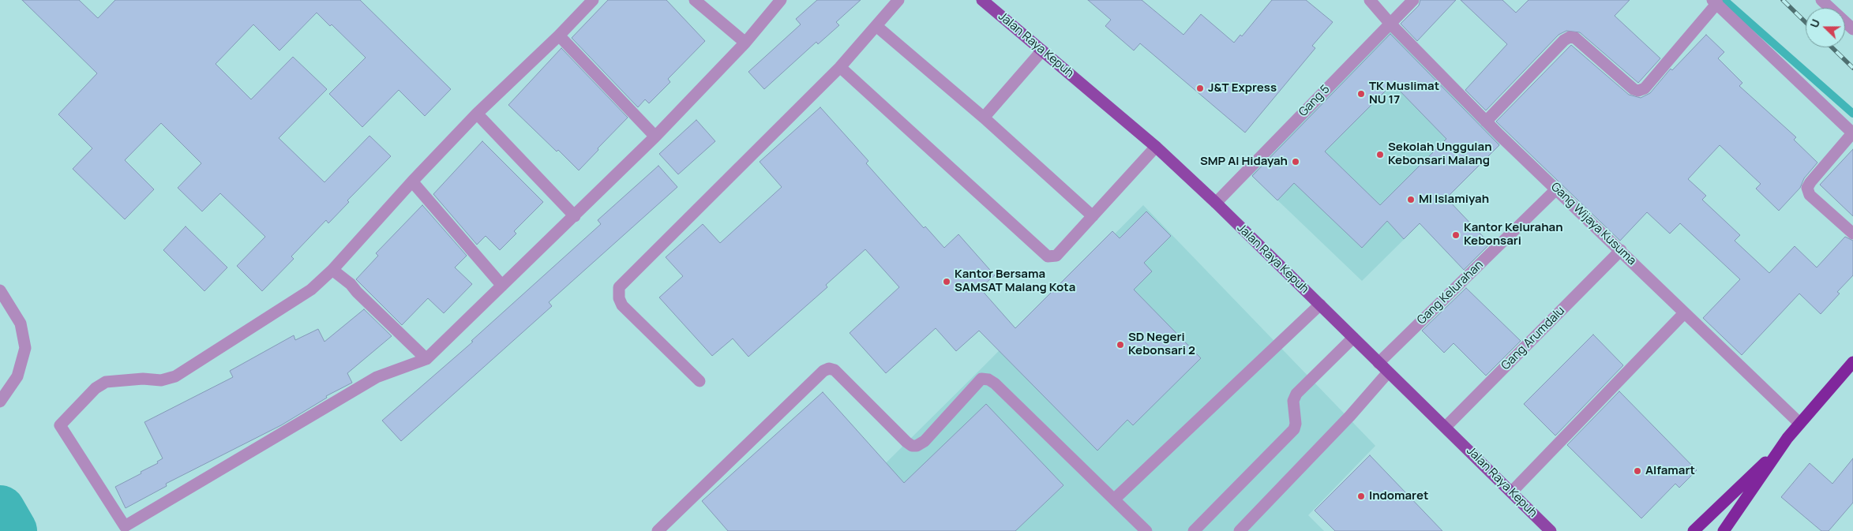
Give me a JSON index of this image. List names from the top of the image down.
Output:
{
  "streets": {
    "main road": ["Jalan Raya Kepuh"],
    "street": [
      "Gang 5",
      "Gang Wijaya Kusuma",
      "Gang Kelurahan",
      "Gang Arumdalu"
    ]
  },
  "crossings": [
    ["Jalan Raya Kepuh", "Gang 5"],
    ["Jalan Raya Kepuh", "Gang Kelurahan"],
    ["Jalan Raya Kepuh", "Gang Arumdalu"],
    ["Gang 5", "Gang Wijaya Kusuma"],
    ["Gang Wijaya Kusuma", "Gang Kelurahan"],
    ["Gang Wijaya Kusuma", "Gang Arumdalu"]
  ],
  "places": [
    "J&T Express",
    "TK Muslimat NU 17",
    "Sekolah Unggulan Kebonsari Malang",
    "SMP Al Hidayah",
    "MI Islamiyah",
    "Kantor Kelurahan Kebonsari",
    "Kantor Bersama SAMSAT Malang Kota",
    "SD Negeri Kebonsari 2",
    "Alfamart",
    "Indomaret"
  ],
  "north": "left"
}
